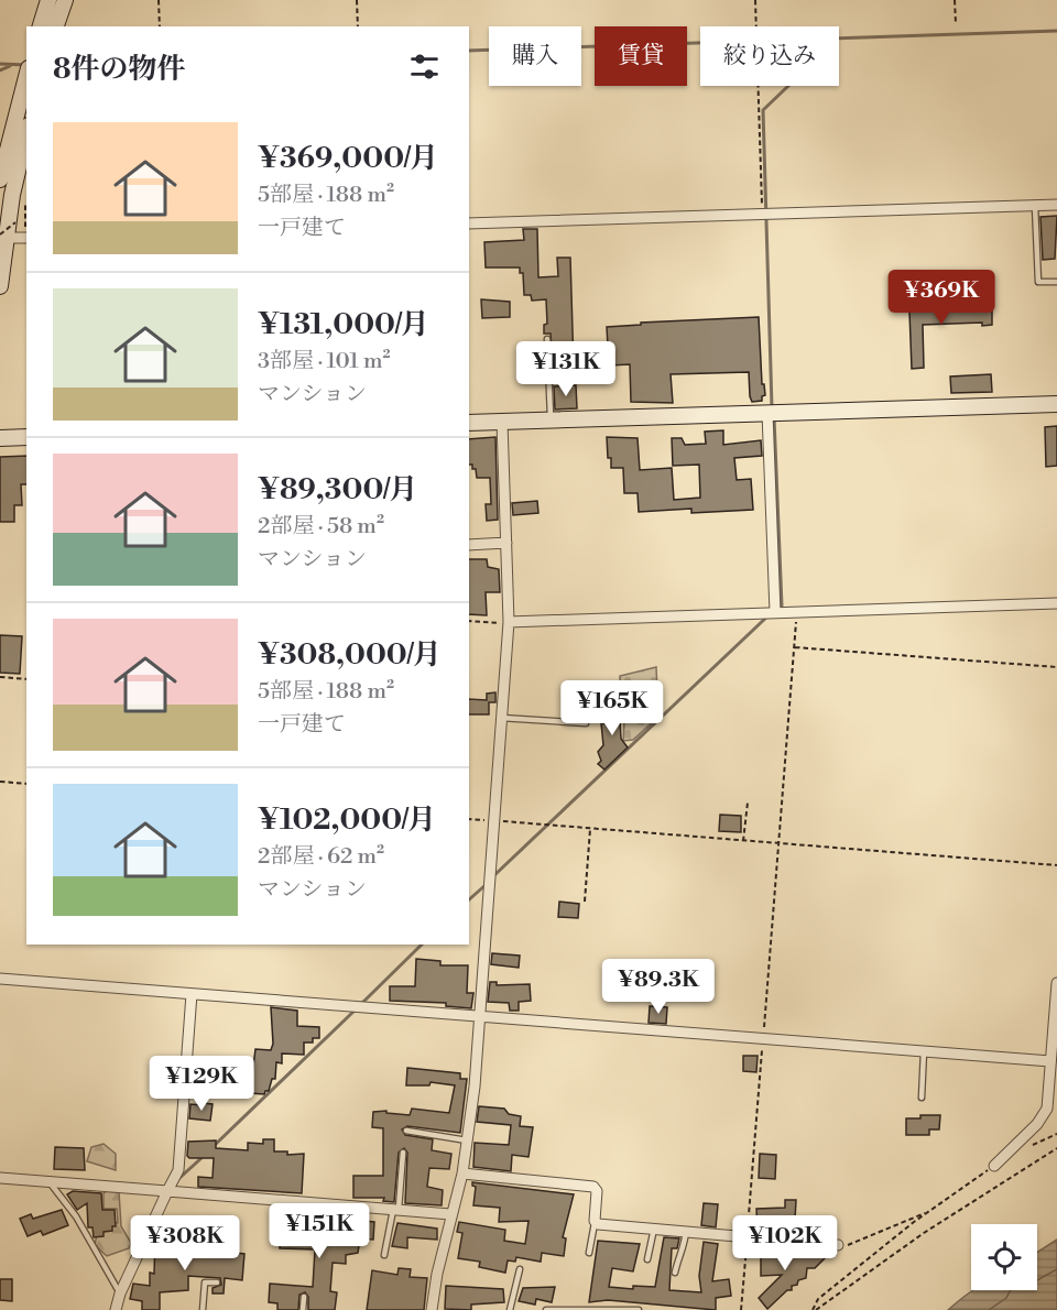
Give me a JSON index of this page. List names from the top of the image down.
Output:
{
  "page": {
    "chip": ["購入", "賃貸", "絞り込み"],
    "heading": "8件の物件",
    "list": [
      {
        "name": "¥369,000/月",
        "note": "5部屋 · 188 m² · 一戸建て"
      },
      {
        "name": "¥131,000/月",
        "note": "3部屋 · 101 m² · マンション"
      },
      {
        "name": "¥89,300/月",
        "note": "2部屋 · 58 m² · マンション"
      },
      {
        "name": "¥308,000/月",
        "note": "5部屋 · 188 m² · 一戸建て"
      },
      {
        "name": "¥102,000/月",
        "note": "2部屋 · 62 m² · マンション"
      }
    ],
    "price": [
      "¥369K",
      "¥131K",
      "¥165K",
      "¥89.3K",
      "¥129K",
      "¥151K",
      "¥308K",
      "¥102K"
    ]
  }
}
